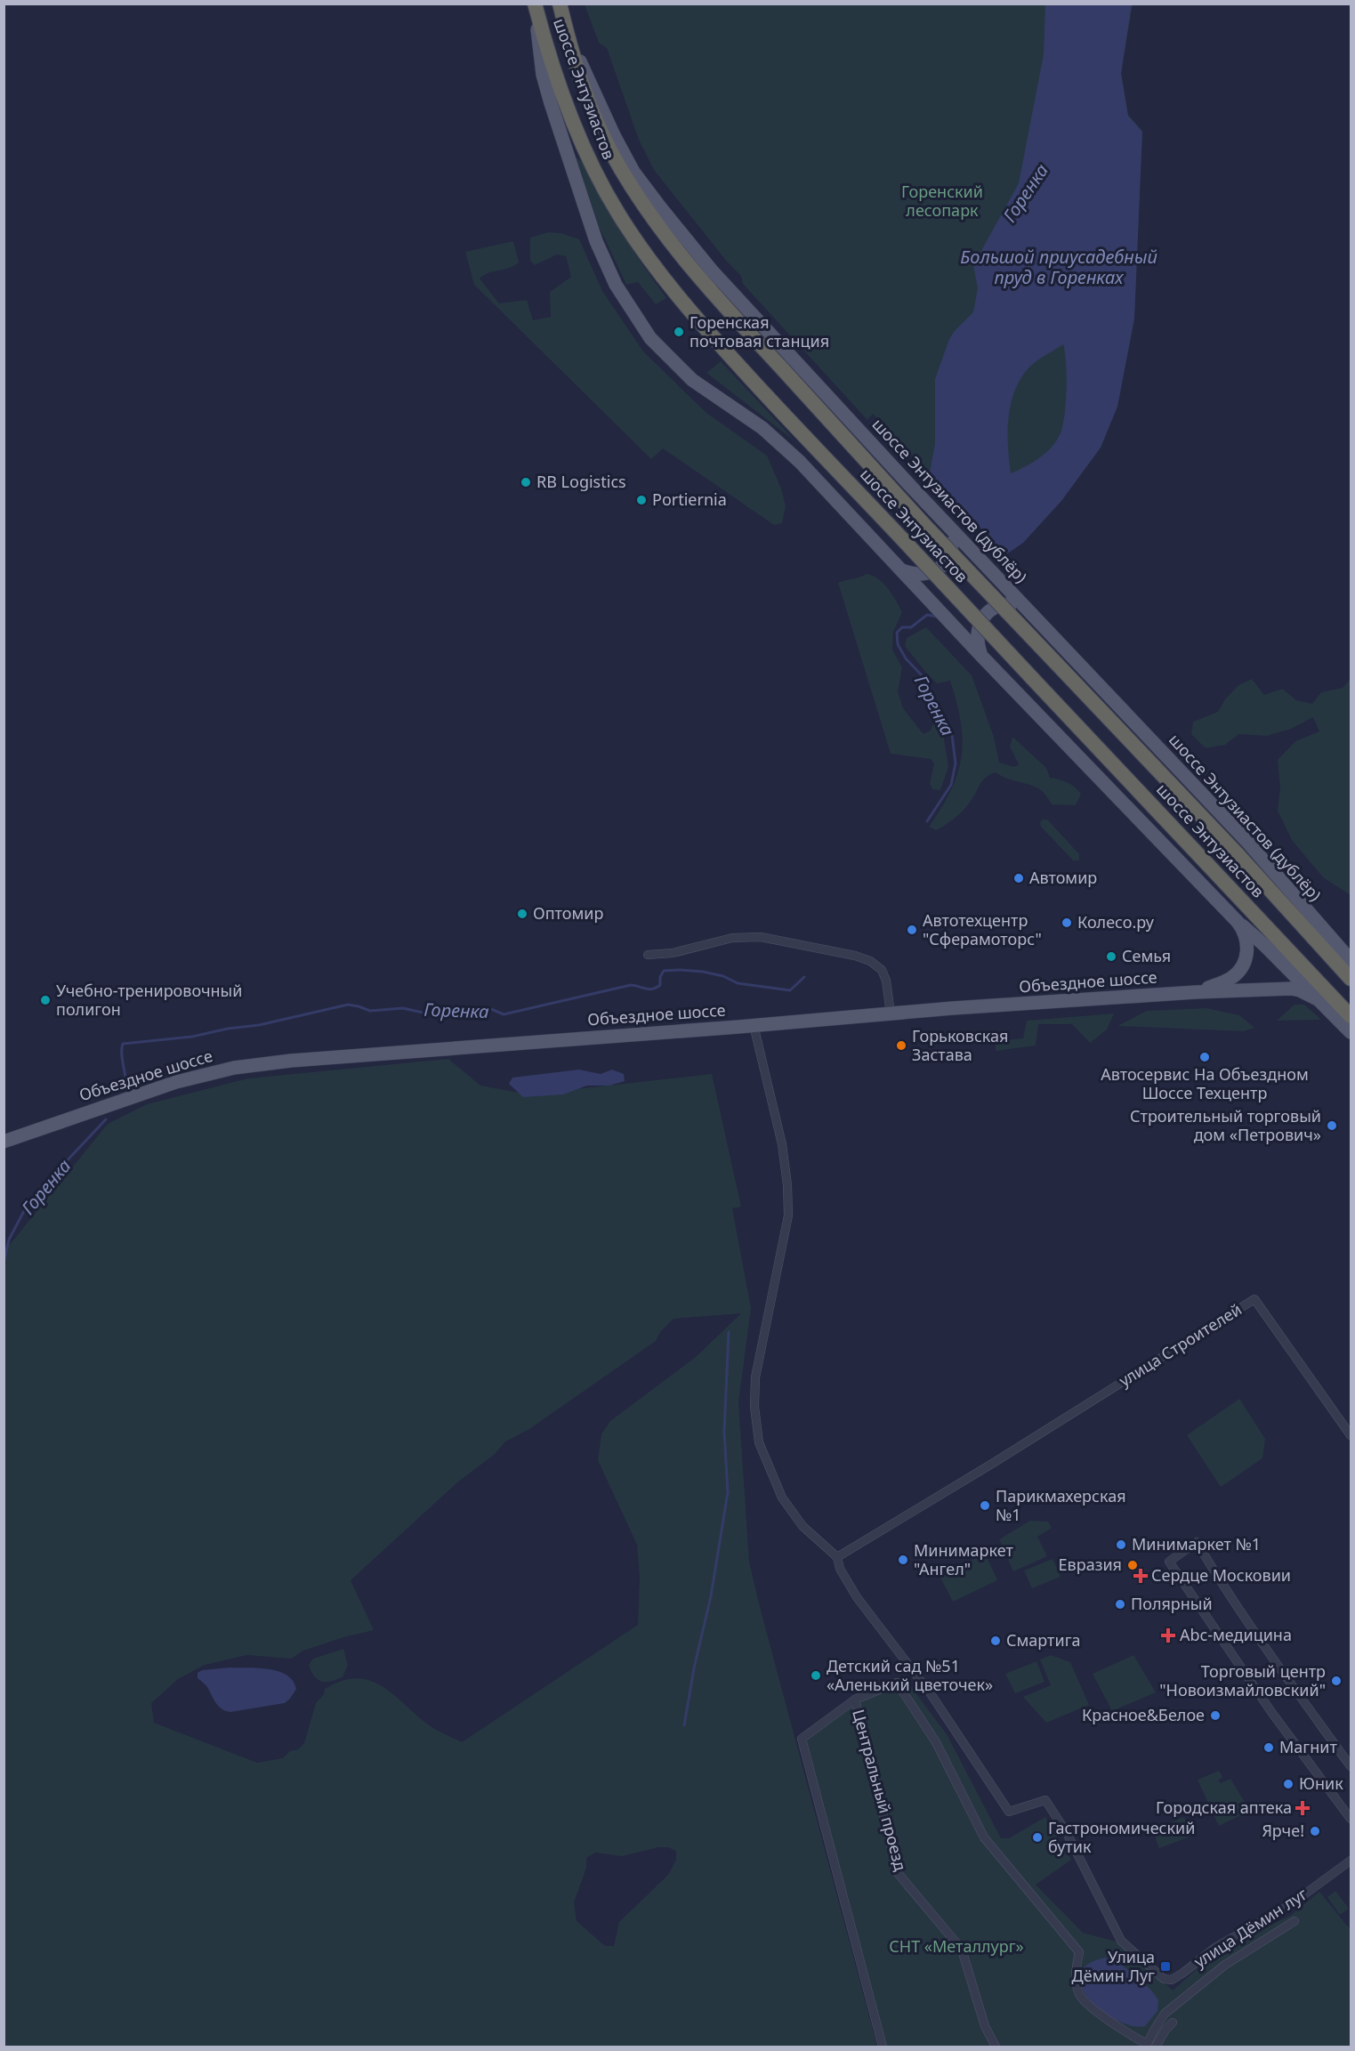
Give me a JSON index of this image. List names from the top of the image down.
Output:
{
  "streets": {
    "highway": ["шоссе Энтузиастов"],
    "main road": ["шоссе Энтузиастов (дублёр)", "Объездное шоссе"],
    "street": ["улица Строителей", "Центральный проезд", "улица Дёмин луг"]
  },
  "crossings": [
    ["шоссе Энтузиастов", "шоссе Энтузиастов (дублёр)"],
    ["улица Строителей", "улица Дёмин луг"]
  ],
  "water": ["Горенка", "Большой приусадебный пруд в Горенках"],
  "parks": ["Горенский лесопарк", "СНТ «Металлург»"],
  "places": {
    "other": [
      "Горенская почтовая станция",
      "RB Logistics",
      "Portiernia",
      "Автомир",
      "Оптомир",
      "Колесо.ру",
      "Автотехцентр \"Сферамоторс\"",
      "Семья",
      "Учебно-тренировочный полигон",
      "Горьковская Застава",
      "Автосервис На Объездном Шоссе Техцентр",
      "Строительный торговый дом «Петрович»",
      "Парикмахерская №1",
      "Минимаркет №1",
      "Минимаркет \"Ангел\"",
      "Евразия",
      "Полярный",
      "Смартига",
      "Детский сад №51 «Аленький цветочек»",
      "Торговый центр \"Новоизмайловский\"",
      "Красное&Белое",
      "Магнит",
      "Юник",
      "Ярче!",
      "Гастрономический бутик"
    ],
    "health": ["Сердце Московии", "Abc-медицина", "Городская аптека"],
    "transit": ["Улица Дёмин Луг"]
  }
}
